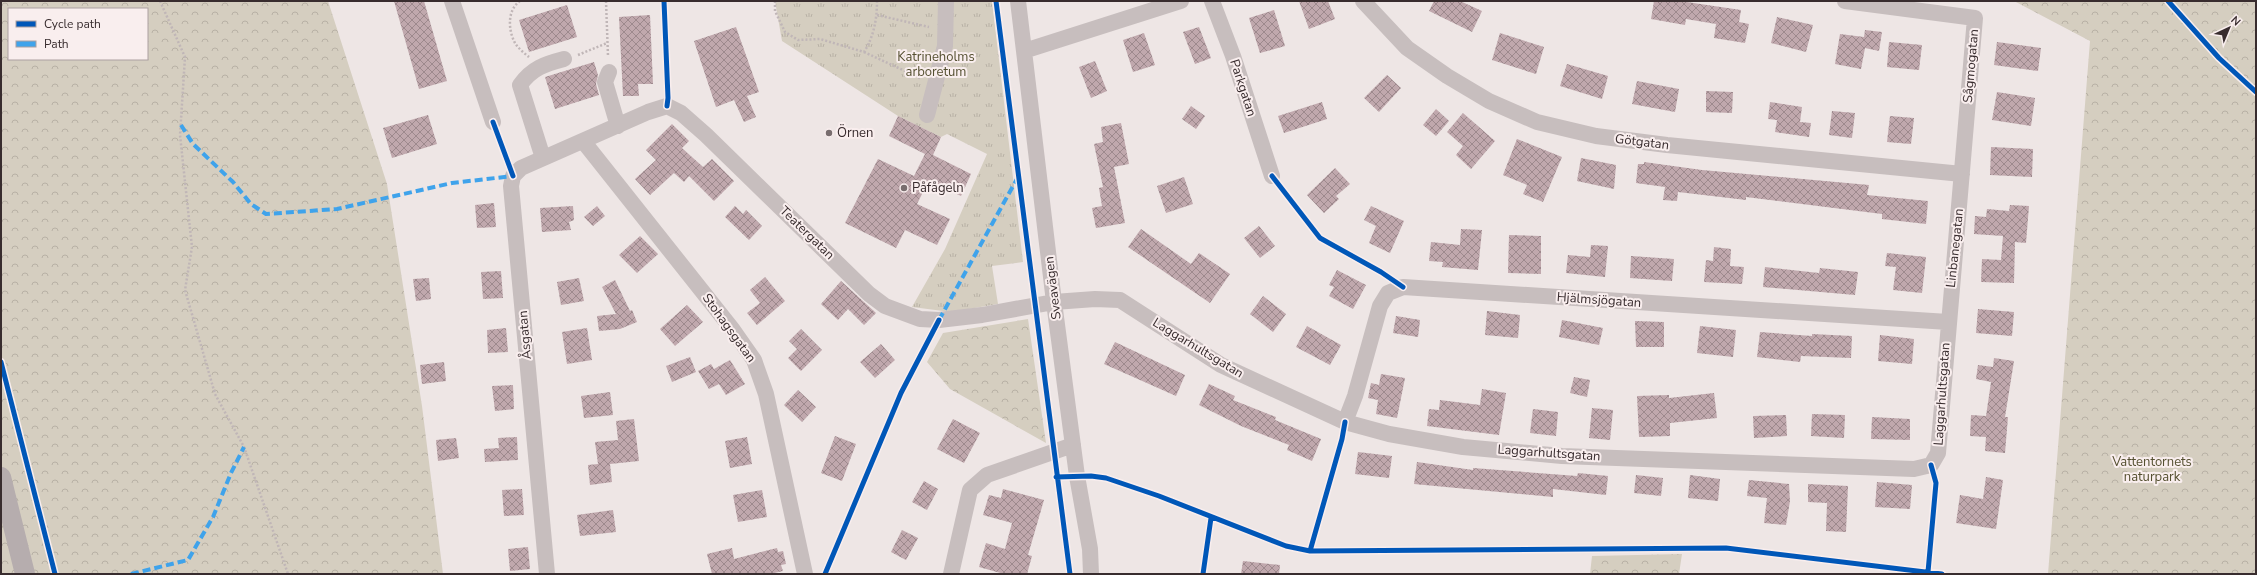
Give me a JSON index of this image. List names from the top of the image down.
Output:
{
  "streets": {
    "street": [
      "Sågmogatan",
      "Parkgatan",
      "Götgatan",
      "Teatergatan",
      "Linbanegatan",
      "Sveavägen",
      "Hjälmsjögatan",
      "Stohagsgatan",
      "Åsgatan",
      "Laggarhultsgatan"
    ]
  },
  "crossings": [
    ["Sågmogatan", "Götgatan"],
    ["Sågmogatan", "Linbanegatan"],
    ["Götgatan", "Linbanegatan"],
    ["Teatergatan", "Sveavägen"],
    ["Teatergatan", "Stohagsgatan"],
    ["Teatergatan", "Åsgatan"],
    ["Teatergatan", "Laggarhultsgatan"],
    ["Linbanegatan", "Hjälmsjögatan"],
    ["Linbanegatan", "Laggarhultsgatan"],
    ["Sveavägen", "Laggarhultsgatan"],
    ["Hjälmsjögatan", "Laggarhultsgatan"],
    ["Stohagsgatan", "Åsgatan"]
  ],
  "parks": ["Katrineholms arboretum", "Vattentornets naturpark"],
  "places": ["Örnen", "Påfågeln"],
  "legend": ["Cycle path", "Path"],
  "north": "top right"
}
